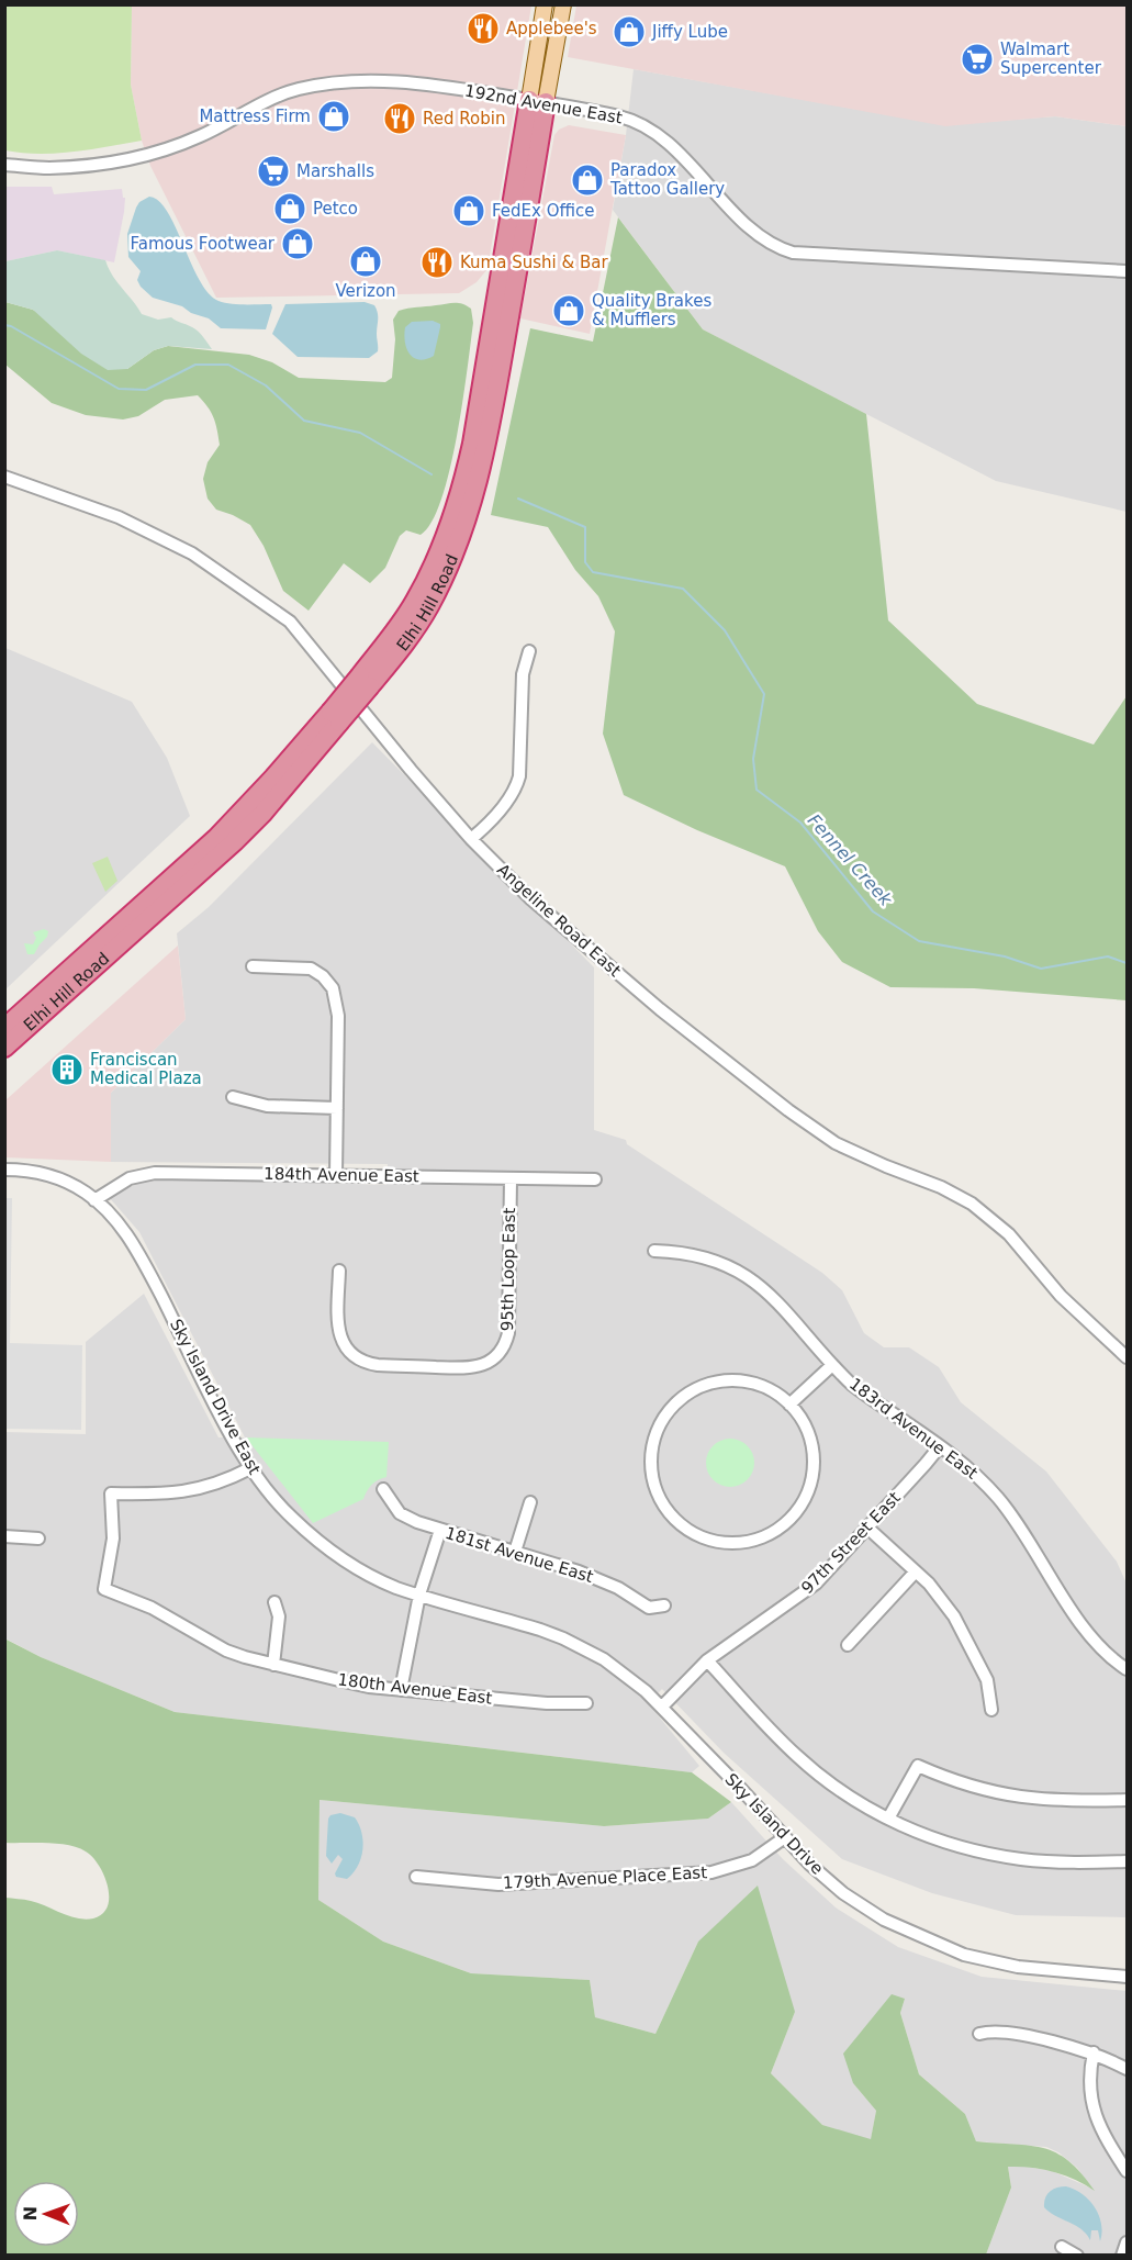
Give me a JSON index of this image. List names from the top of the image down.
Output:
{
  "streets": {
    "highway": ["Elhi Hill Road"],
    "street": [
      "192nd Avenue East",
      "Angeline Road East",
      "184th Avenue East",
      "95th Loop East",
      "Sky Island Drive East",
      "183rd Avenue East",
      "97th Street East",
      "181st Avenue East",
      "180th Avenue East",
      "Sky Island Drive",
      "179th Avenue Place East"
    ]
  },
  "crossings": [
    ["192nd Avenue East", "Elhi Hill Road"],
    ["184th Avenue East", "95th Loop East"],
    ["184th Avenue East", "Sky Island Drive East"],
    ["Sky Island Drive East", "97th Street East"],
    ["Sky Island Drive East", "180th Avenue East"],
    ["Sky Island Drive East", "Sky Island Drive"],
    ["183rd Avenue East", "97th Street East"],
    ["97th Street East", "Sky Island Drive"],
    ["Sky Island Drive", "179th Avenue Place East"]
  ],
  "water": ["Fennel Creek"],
  "places": {
    "restaurant": ["Applebee's", "Red Robin", "Kuma Sushi & Bar"],
    "shop": [
      "Jiffy Lube",
      "Mattress Firm",
      "Paradox Tattoo Gallery",
      "Petco",
      "FedEx Office",
      "Famous Footwear",
      "Verizon",
      "Quality Brakes & Mufflers"
    ],
    "supermarket": ["Walmart Supercenter", "Marshalls"],
    "building": ["Franciscan Medical Plaza"]
  },
  "north": "left"
}
